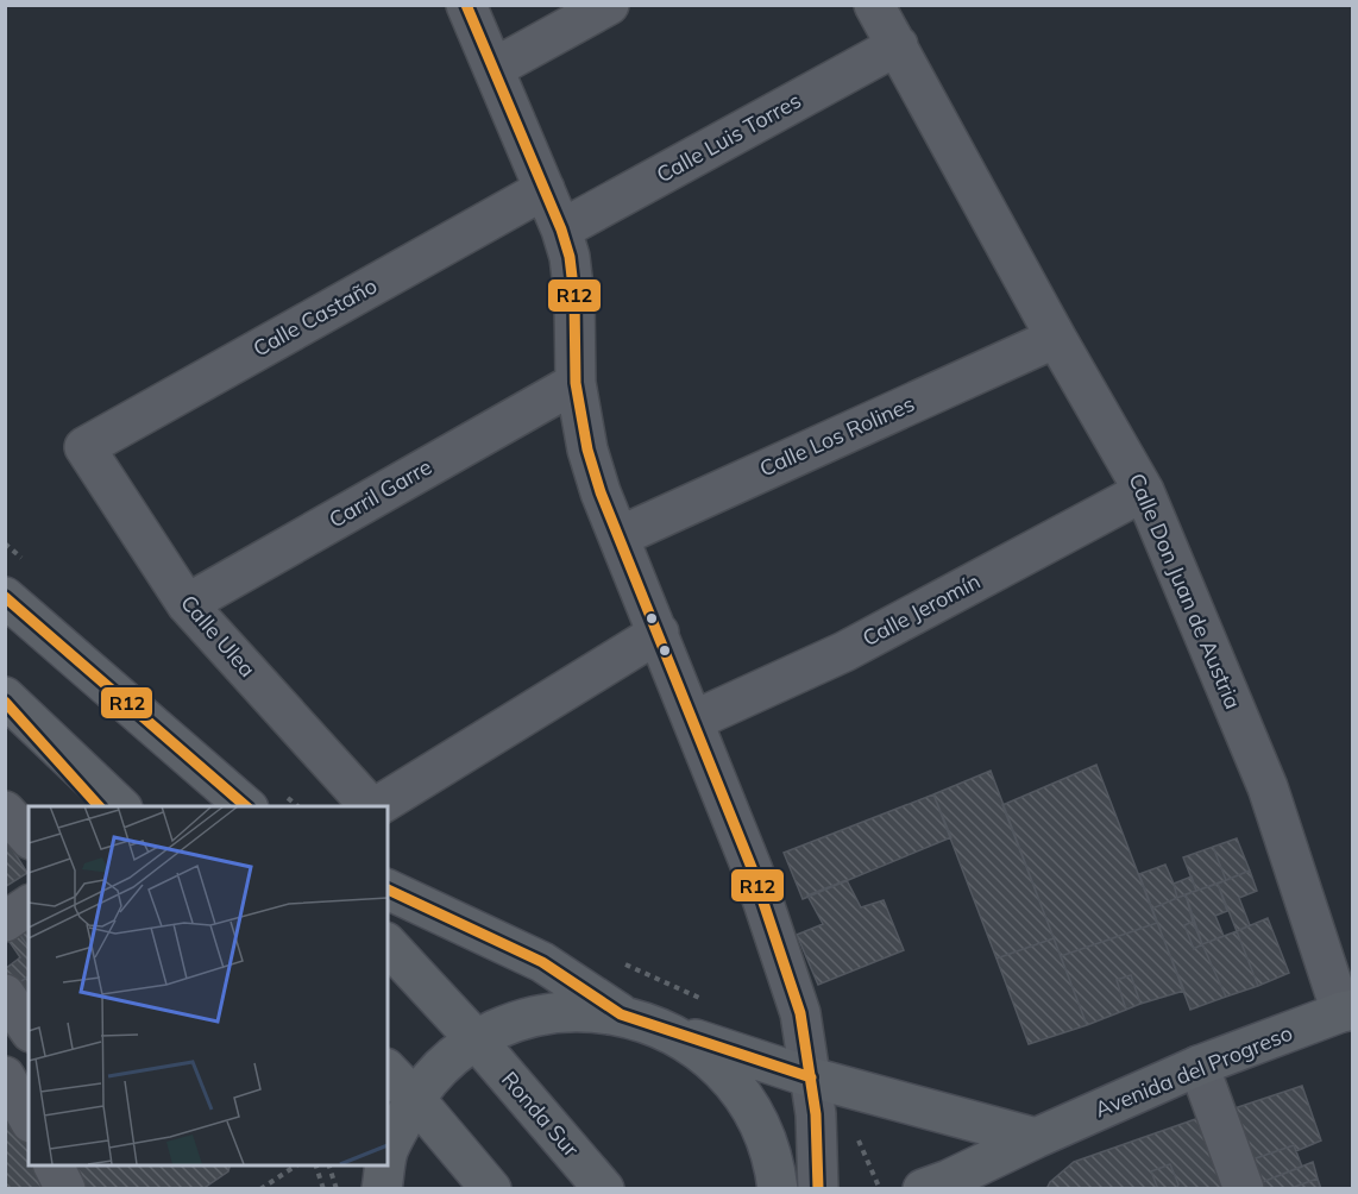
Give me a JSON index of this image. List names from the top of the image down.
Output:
{
  "streets": {
    "main road": ["Avenida del Progreso", "Ronda Sur"],
    "street": [
      "Calle Luis Torres",
      "Calle Castaño",
      "Calle Los Rolines",
      "Carril Garre",
      "Calle Don Juan de Austria",
      "Calle Jeromín",
      "Calle Ulea"
    ]
  },
  "crossings": [
    ["Calle Luis Torres", "Calle Don Juan de Austria"],
    ["Calle Castaño", "Calle Ulea"],
    ["Calle Los Rolines", "Calle Don Juan de Austria"],
    ["Carril Garre", "Calle Ulea"],
    ["Calle Don Juan de Austria", "Calle Jeromín"],
    ["Calle Don Juan de Austria", "Avenida del Progreso"]
  ],
  "lines": ["transit line R12"]
}
